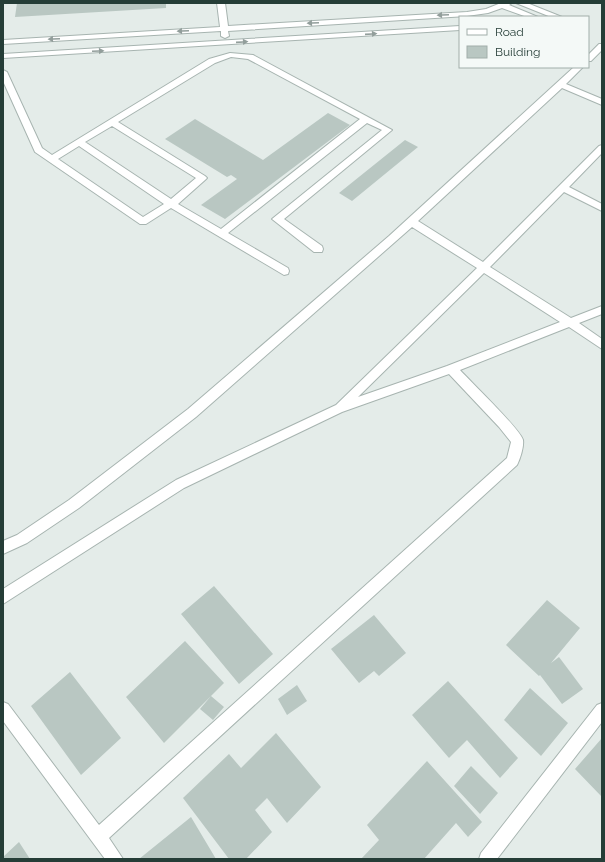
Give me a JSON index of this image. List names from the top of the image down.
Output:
{
  "legend": ["Road", "Building"]
}
